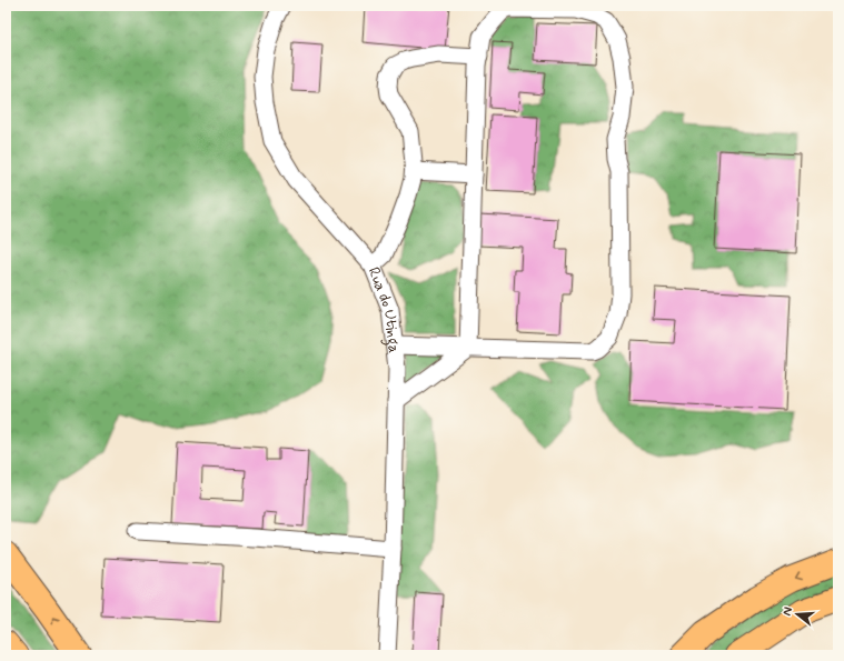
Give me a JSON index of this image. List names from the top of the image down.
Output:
{
  "streets": {
    "street": ["Rua do Utinga"]
  },
  "north": "left"
}
